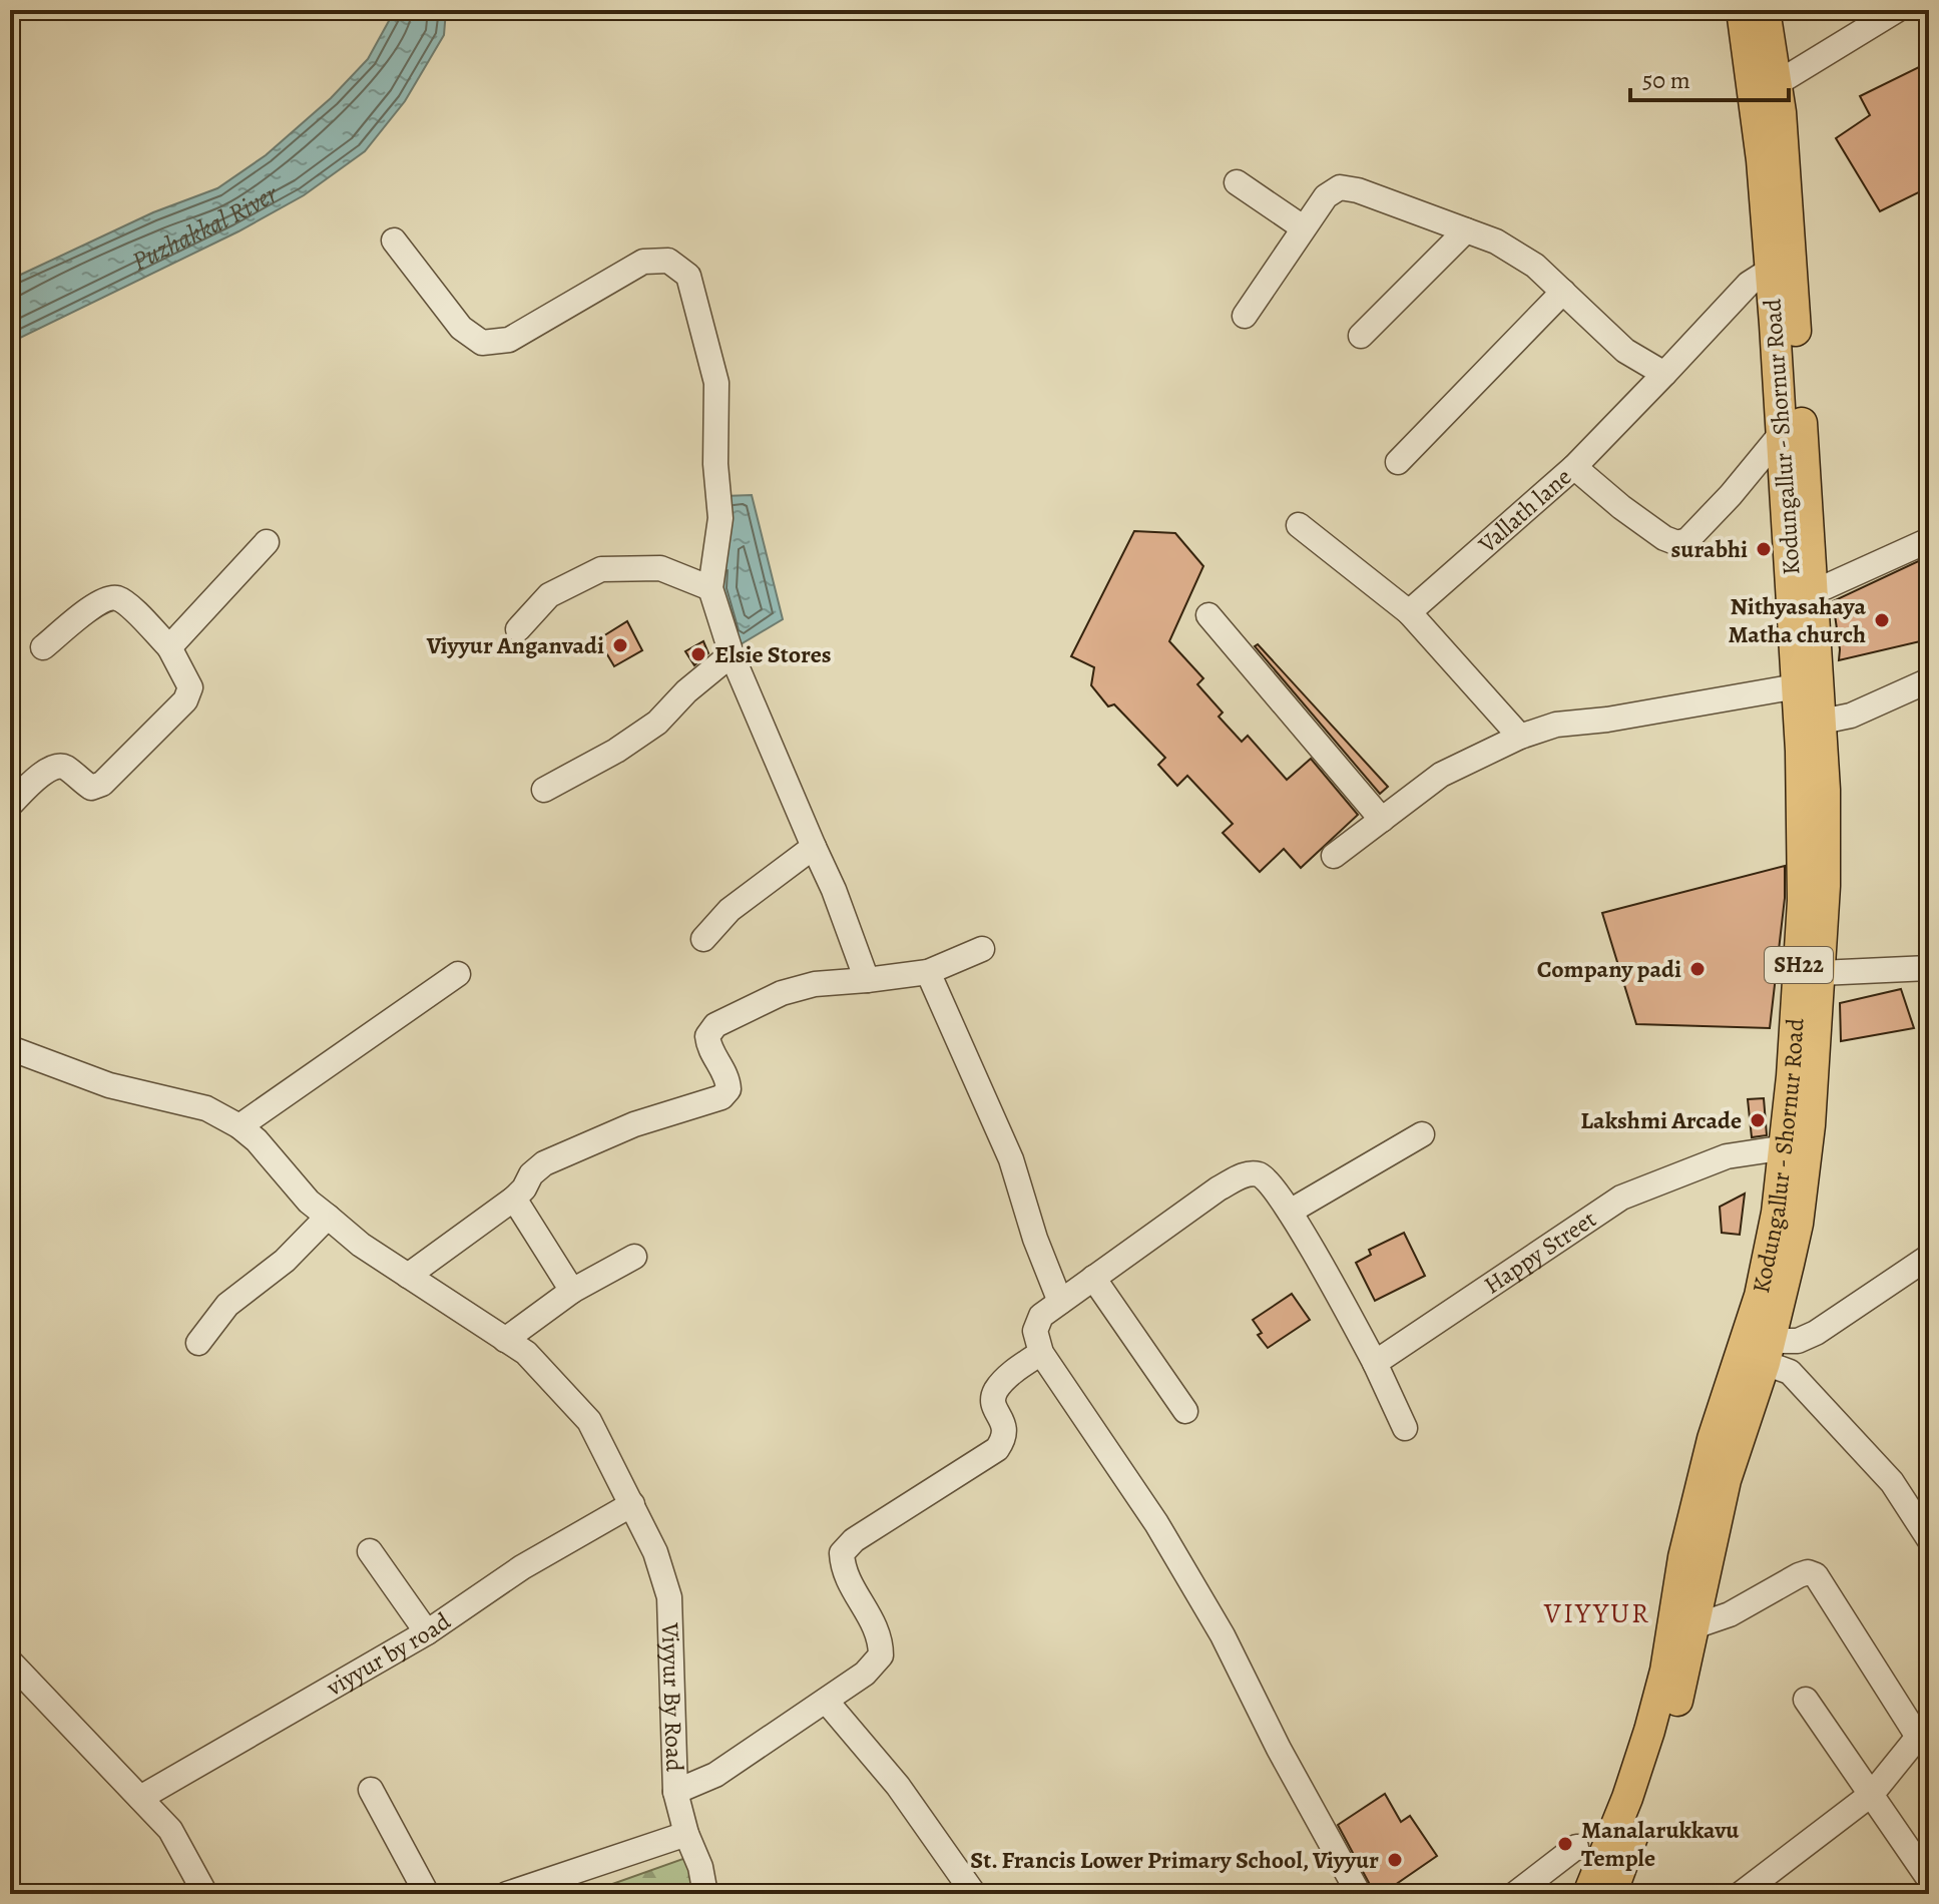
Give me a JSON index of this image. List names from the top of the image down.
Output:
{
  "streets": {
    "main road": ["Kodungallur - Shornur Road", "SH22"],
    "street": [
      "Vallath lane",
      "Happy Street",
      "viyyur by road",
      "Viyyur By Road"
    ]
  },
  "crossings": [
    ["Kodungallur - Shornur Road", "Vallath lane"],
    ["Kodungallur - Shornur Road", "Happy Street"],
    ["viyyur by road", "Viyyur By Road"]
  ],
  "districts": ["VIYYUR"],
  "water": ["Puzhakkal River"],
  "places": [
    "surabhi",
    "Nithyasahaya Matha church",
    "Viyyur Anganvadi",
    "Elsie Stores",
    "Company padi",
    "Lakshmi Arcade",
    "Manalarukkavu Temple",
    "St. Francis Lower Primary School, Viyyur"
  ],
  "scale_bar": "50 m"
}
